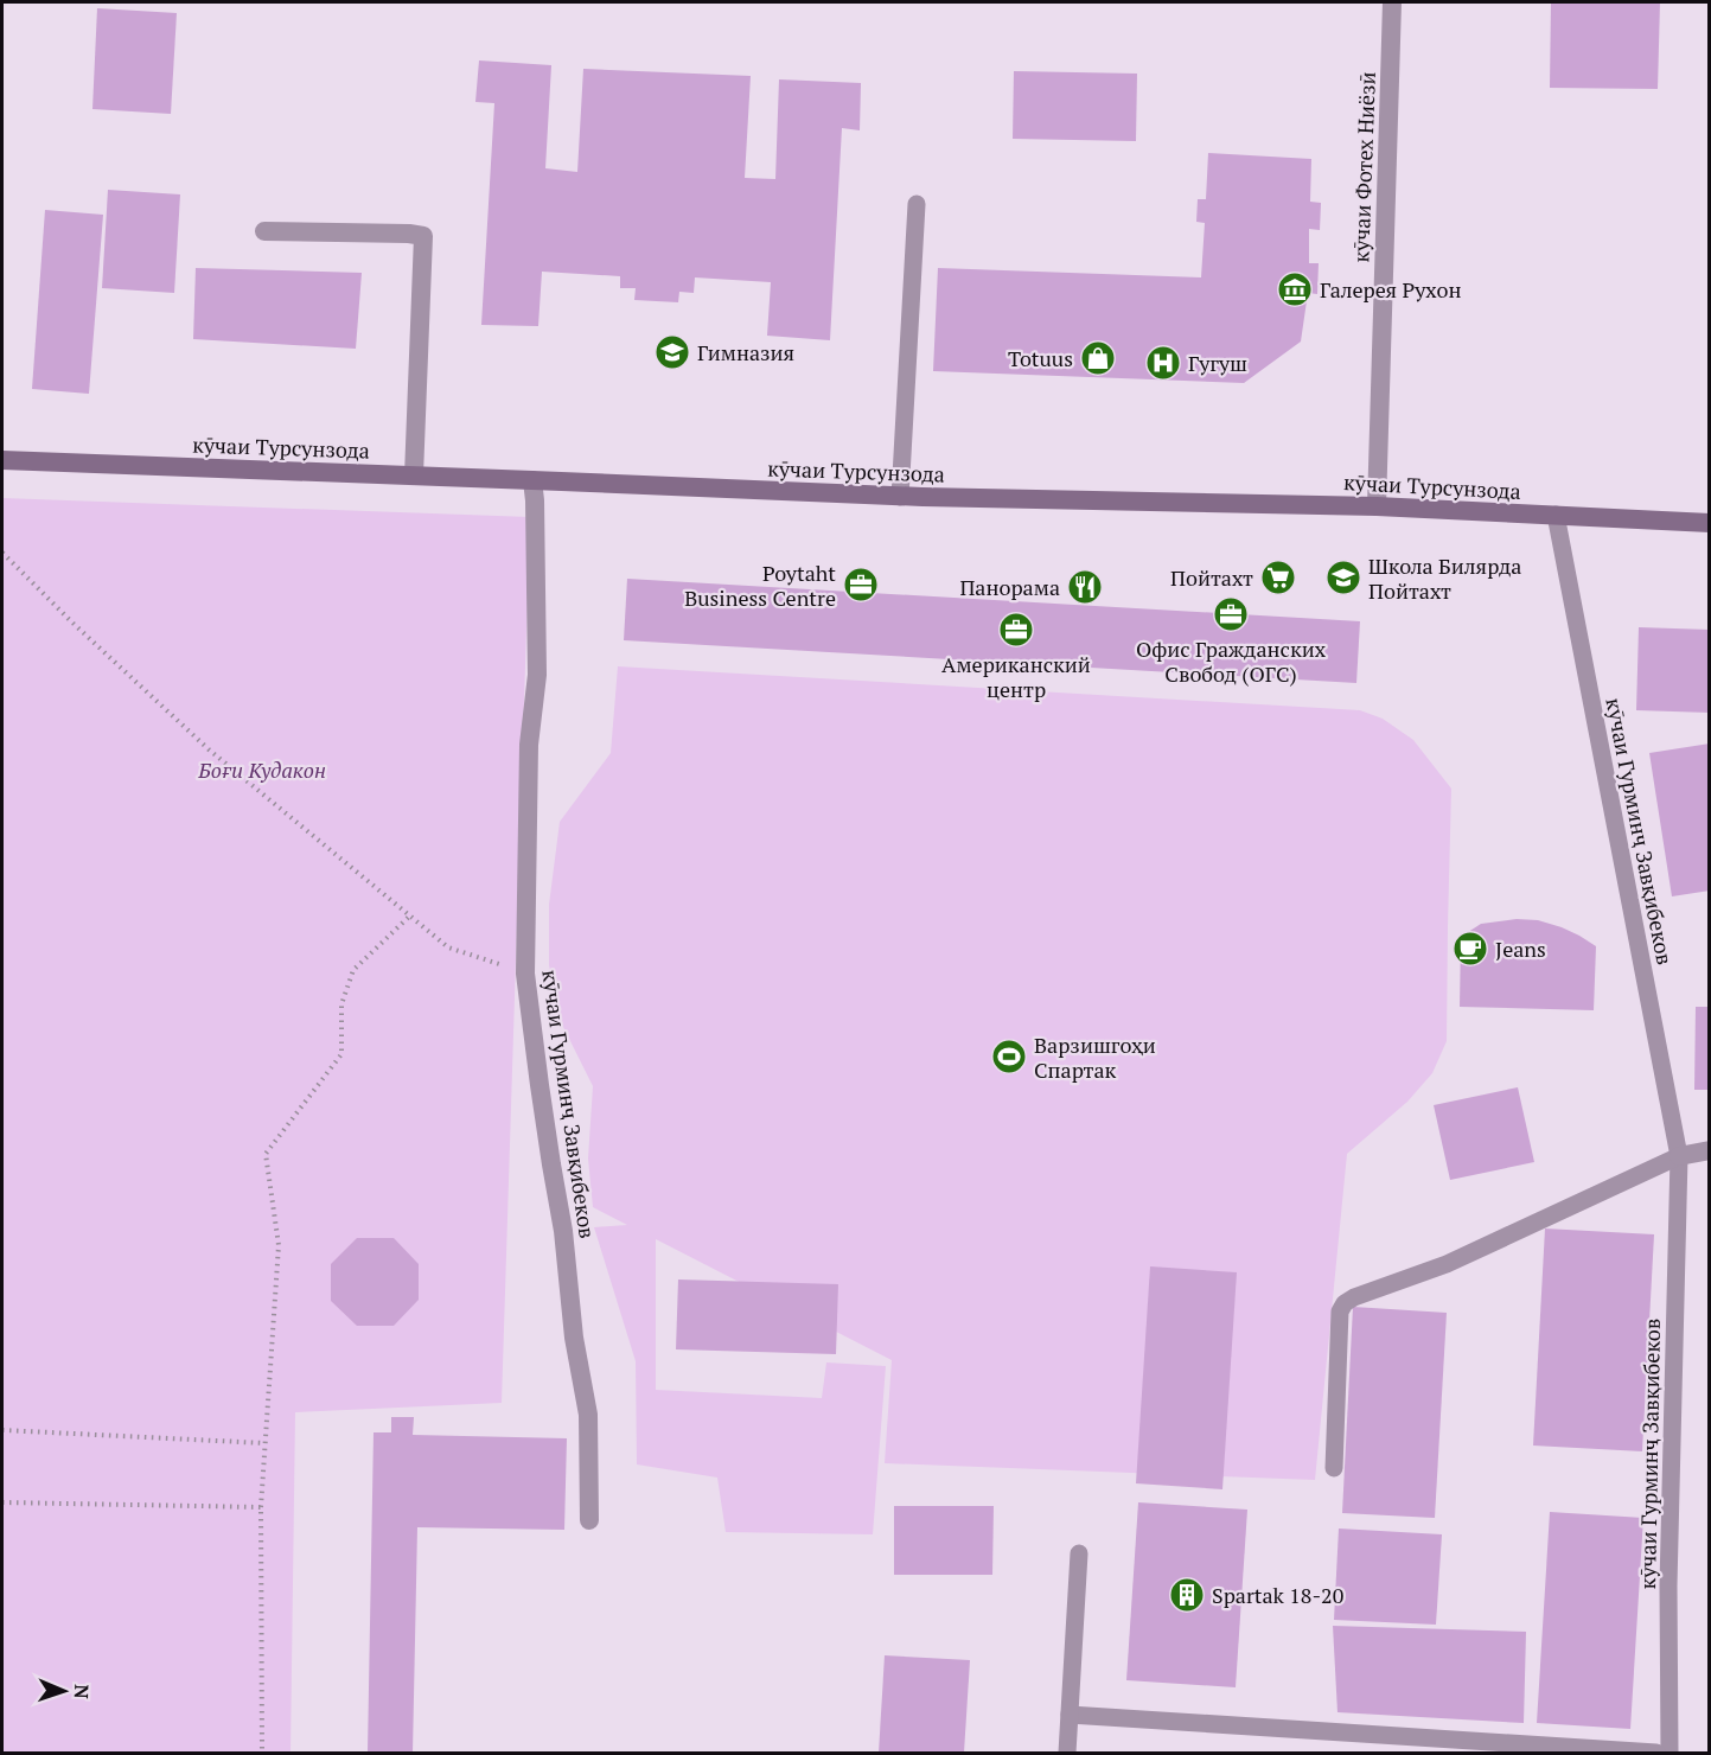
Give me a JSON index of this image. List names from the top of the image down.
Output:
{
  "streets": {
    "main road": ["кӯчаи Турсунзода"],
    "street": ["кӯчаи Фотех Ниёзӣ", "кӯчаи Гурминҷ Завқибеков"]
  },
  "crossings": [
    ["кӯчаи Фотех Ниёзӣ", "кӯчаи Турсунзода"],
    ["кӯчаи Турсунзода", "кӯчаи Гурминҷ Завқибеков"]
  ],
  "parks": ["Боғи Кудакон"],
  "places": {
    "museum": ["Галерея Рухон"],
    "school or university": ["Гимназия", "Школа Билярда Пойтахт"],
    "shop": ["Totuus"],
    "hospital": ["Гугуш"],
    "supermarket": ["Пойтахт"],
    "office": ["Poytaht Business Centre", "Офис Гражданских Свобод (ОГС)", "Американский центр"],
    "restaurant": ["Панорама"],
    "cafe": ["Jeans"],
    "sports": ["Варзишгоҳи Спартак"],
    "building": ["Spartak 18-20"]
  },
  "north": "right"
}
